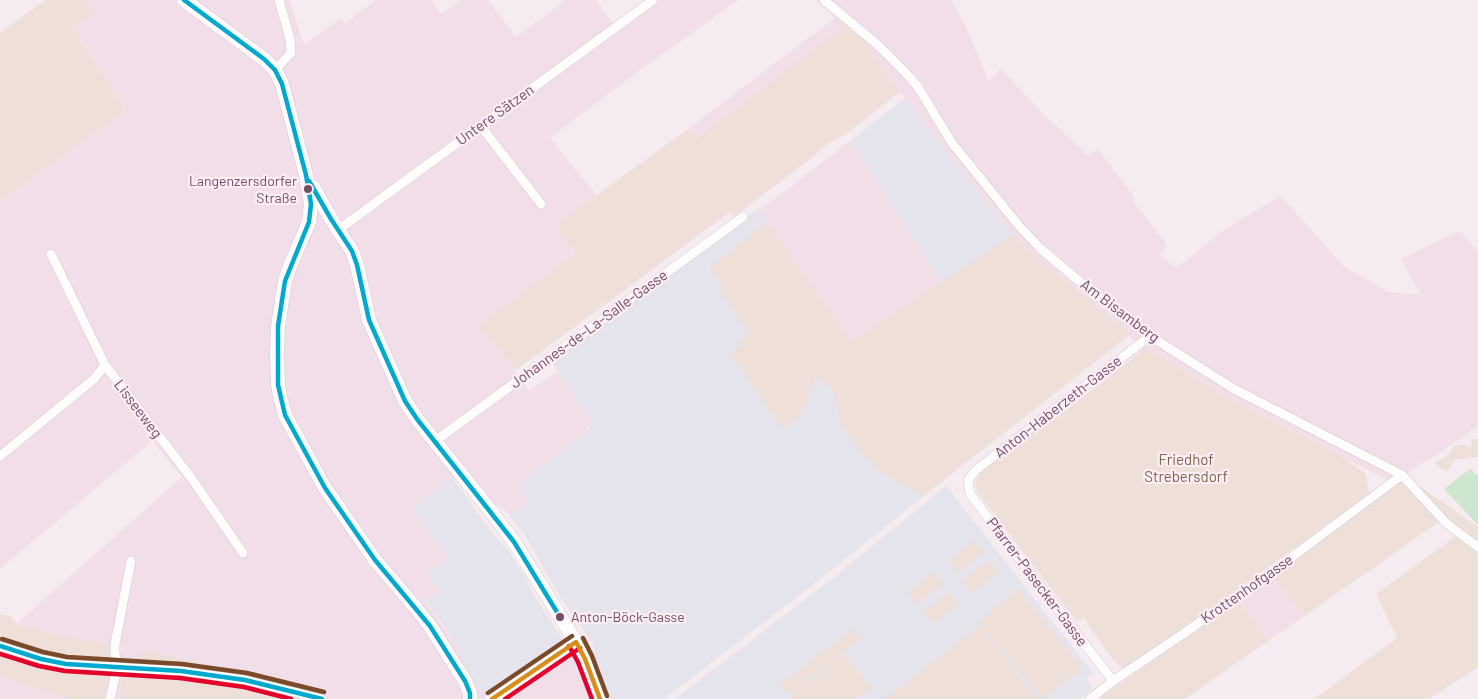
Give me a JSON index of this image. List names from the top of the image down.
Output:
{
  "streets": {
    "street": [
      "Untere Sätzen",
      "Am Bisamberg",
      "Johannes-de-La-Salle-Gasse",
      "Anton-Haberzeth-Gasse",
      "Lisseeweg",
      "Pfarrer-Pasecker-Gasse",
      "Krottenhofgasse"
    ]
  },
  "crossings": [
    ["Am Bisamberg", "Anton-Haberzeth-Gasse"],
    ["Am Bisamberg", "Krottenhofgasse"],
    ["Anton-Haberzeth-Gasse", "Pfarrer-Pasecker-Gasse"],
    ["Pfarrer-Pasecker-Gasse", "Krottenhofgasse"]
  ],
  "parks": ["Friedhof Strebersdorf"],
  "places": ["Langenzersdorfer Straße", "Anton-Böck-Gasse"]
}
